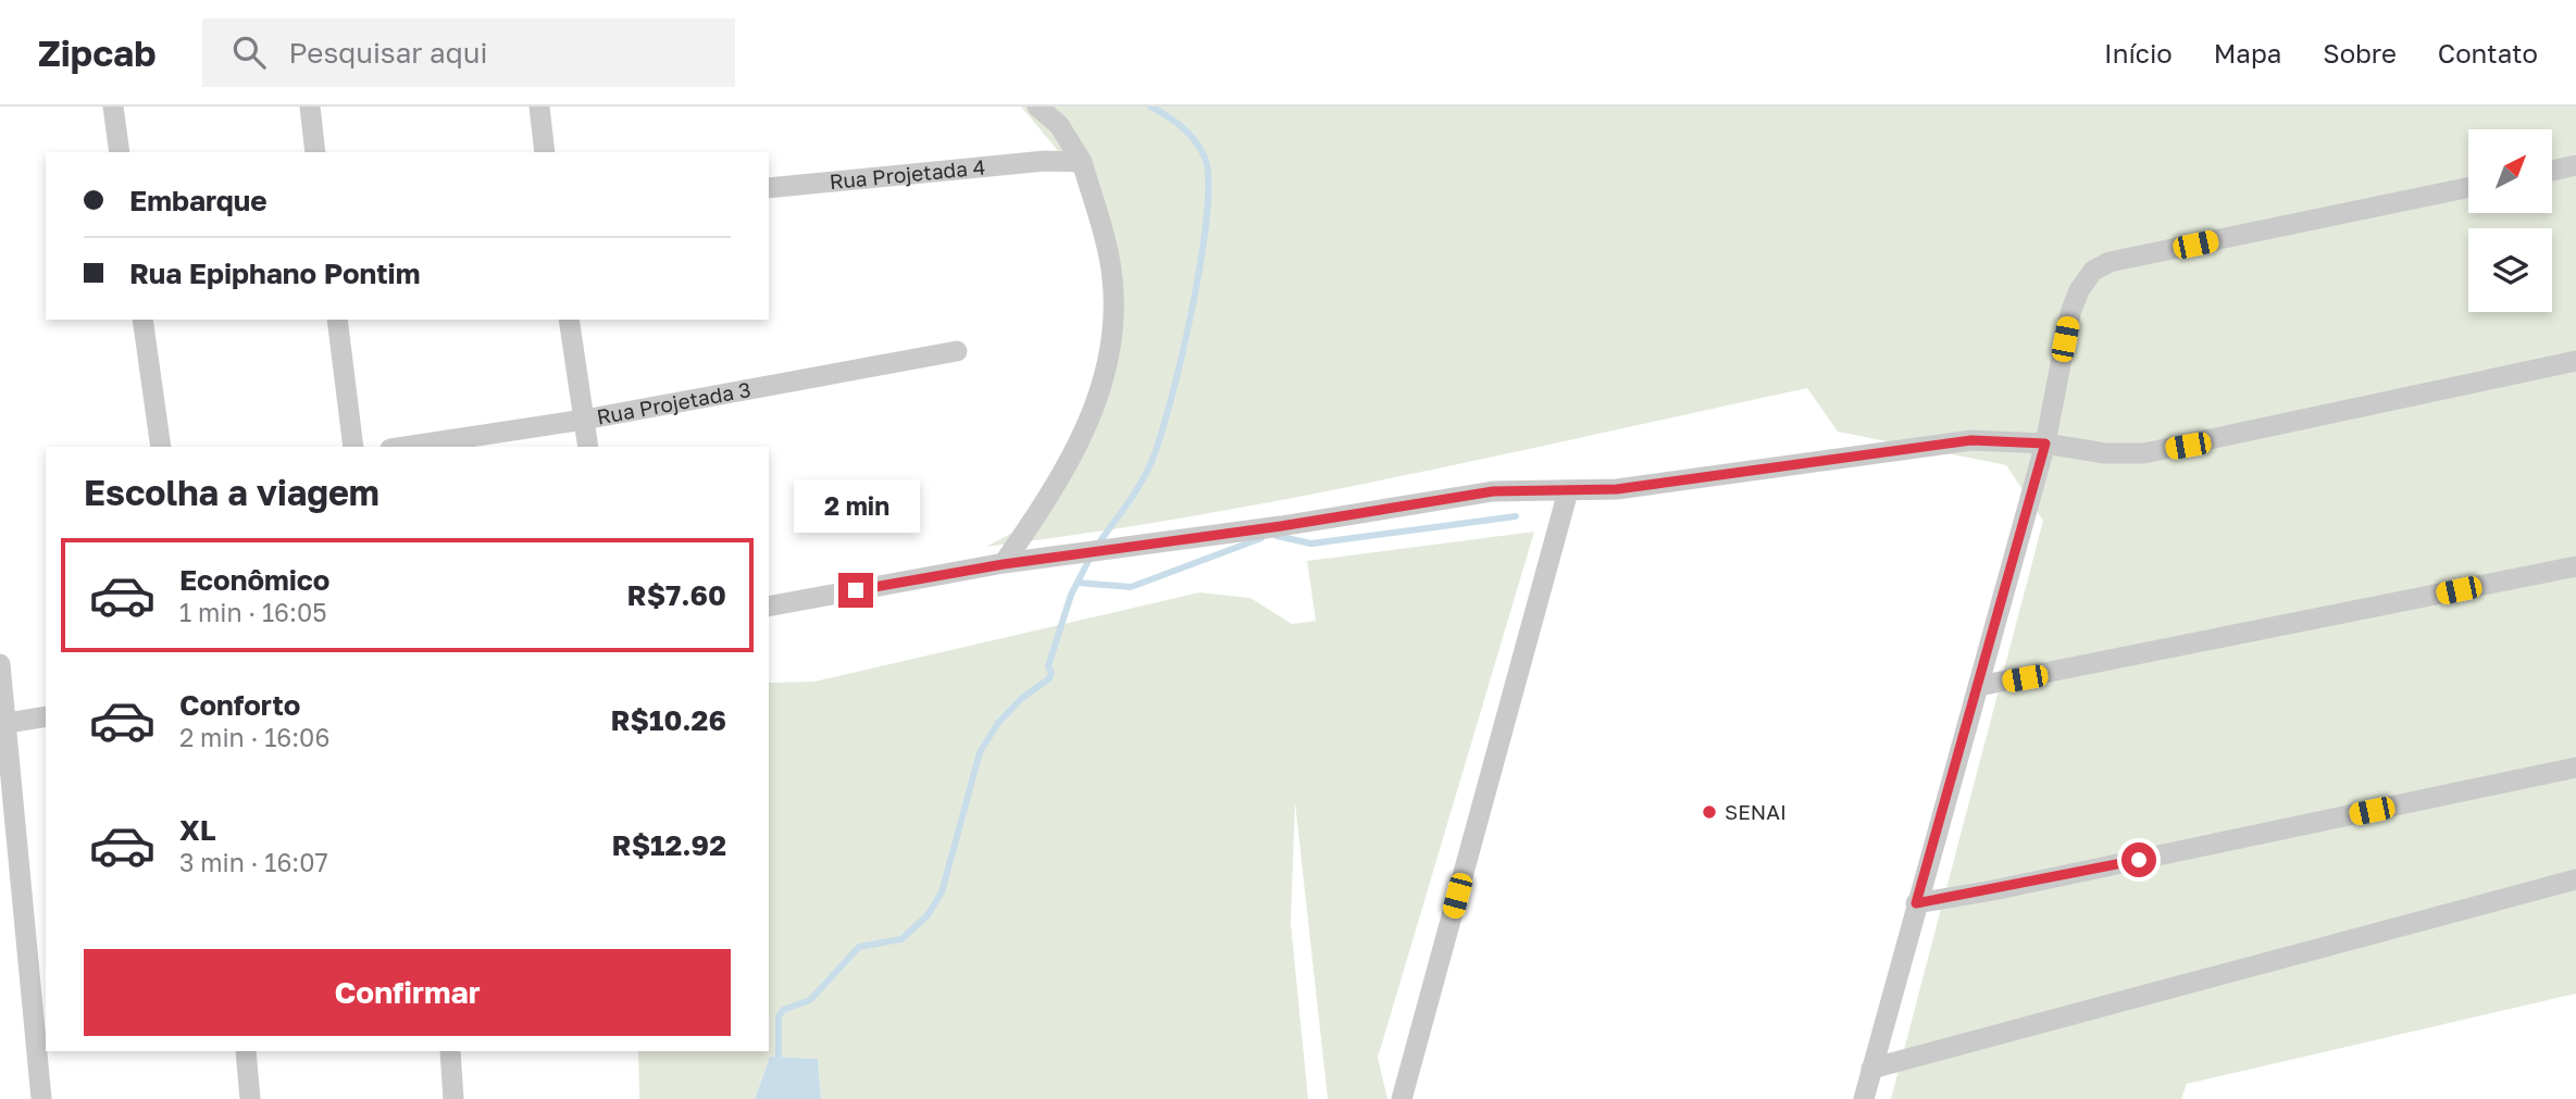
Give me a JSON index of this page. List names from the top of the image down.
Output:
{
  "streets": {
    "street": ["Rua Projetada 4", "Rua Projetada 3"]
  },
  "places": ["SENAI"],
  "north": "top right",
  "page": {
    "header": "Zipcab",
    "search": "Pesquisar aqui",
    "nav": [
      "Início",
      "Mapa",
      "Sobre",
      "Contato"
    ],
    "banner": ["Embarque", "Rua Epiphano Pontim"],
    "heading": "Escolha a viagem",
    "bubble": "2 min",
    "list": [
      {
        "name": "Econômico",
        "note": "1 min · 16:05",
        "value": "R$7.60"
      },
      {
        "name": "Conforto",
        "note": "2 min · 16:06",
        "value": "R$10.26"
      },
      {
        "name": "XL",
        "note": "3 min · 16:07",
        "value": "R$12.92"
      }
    ],
    "buttons": "Confirmar"
  }
}
